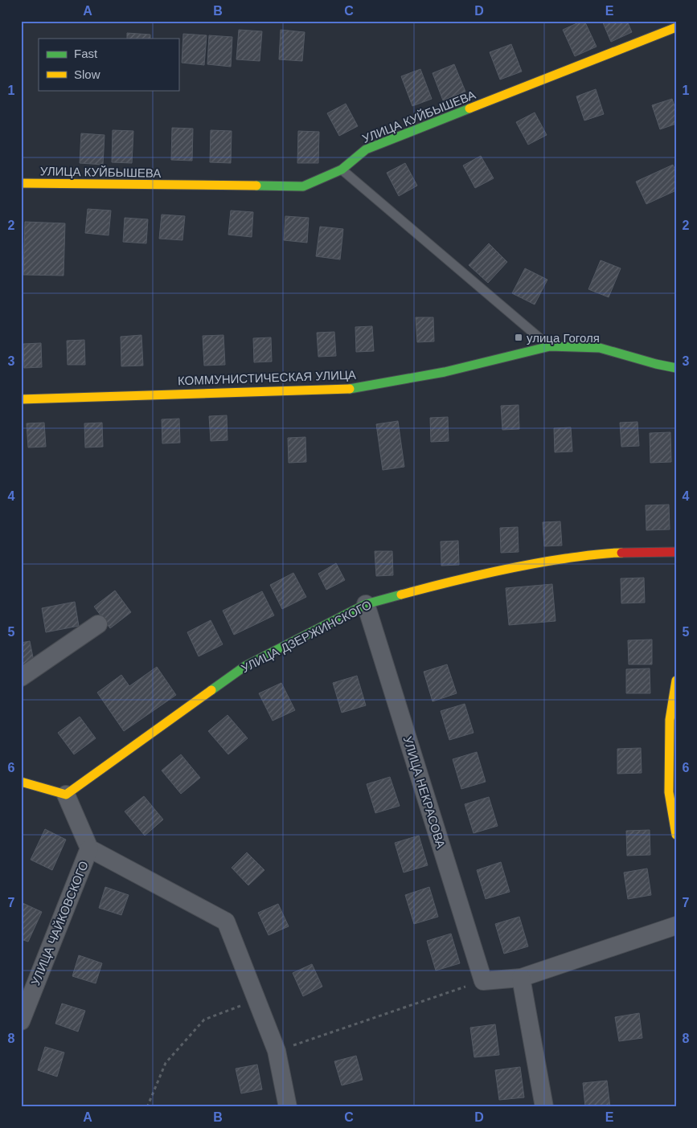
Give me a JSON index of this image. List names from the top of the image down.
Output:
{
  "streets": {
    "street": [
      "УЛИЦА КУЙБЫШЕВА",
      "КОММУНИСТИЧЕСКАЯ УЛИЦА",
      "УЛИЦА ДЗЕРЖИНСКОГО",
      "УЛИЦА НЕКРАСОВА",
      "УЛИЦА ЧАЙКОВСКОГО"
    ]
  },
  "crossings": [
    ["УЛИЦА ДЗЕРЖИНСКОГО", "УЛИЦА НЕКРАСОВА"]
  ],
  "places": {
    "transit": ["улица Гоголя"]
  },
  "legend": ["Fast", "Slow"],
  "grid": {
    "columns": [
      "A",
      "B",
      "C",
      "D",
      "E"
    ],
    "rows": [
      "1",
      "2",
      "3",
      "4",
      "5",
      "6",
      "7",
      "8"
    ]
  }
}
